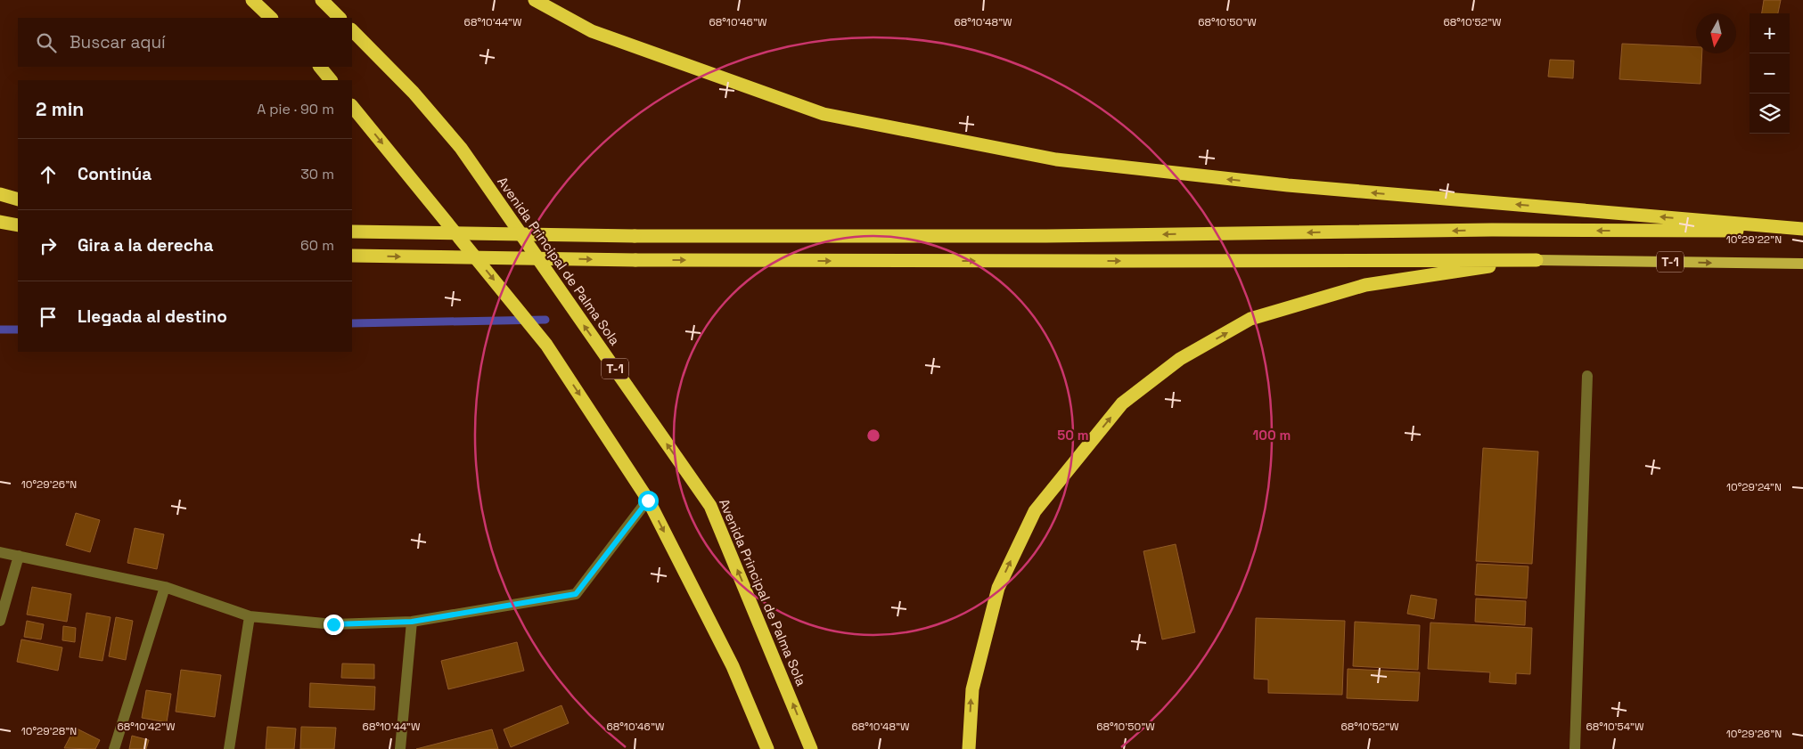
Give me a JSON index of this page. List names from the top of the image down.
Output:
{
  "streets": {
    "highway": ["Avenida Principal de Palma Sola", "T-1"]
  },
  "north": "bottom",
  "page": {
    "map_buttons": ["+", "−"],
    "search": "Buscar aquí",
    "heading": ["2 min", "A pie · 90 m"],
    "list": [
      ["Continúa", "30 m"],
      ["Gira a la derecha", "60 m"],
      "Llegada al destino"
    ]
  },
  "coordinates": [
    "68°10'44\"W",
    "68°10'46\"W",
    "68°10'48\"W",
    "68°10'50\"W",
    "68°10'52\"W",
    "10°29'22\"N",
    "10°29'26\"N",
    "10°29'24\"N",
    "68°10'42\"W",
    "68°10'54\"W",
    "10°29'28\"N"
  ],
  "rings": ["50 m", "100 m"]
}
